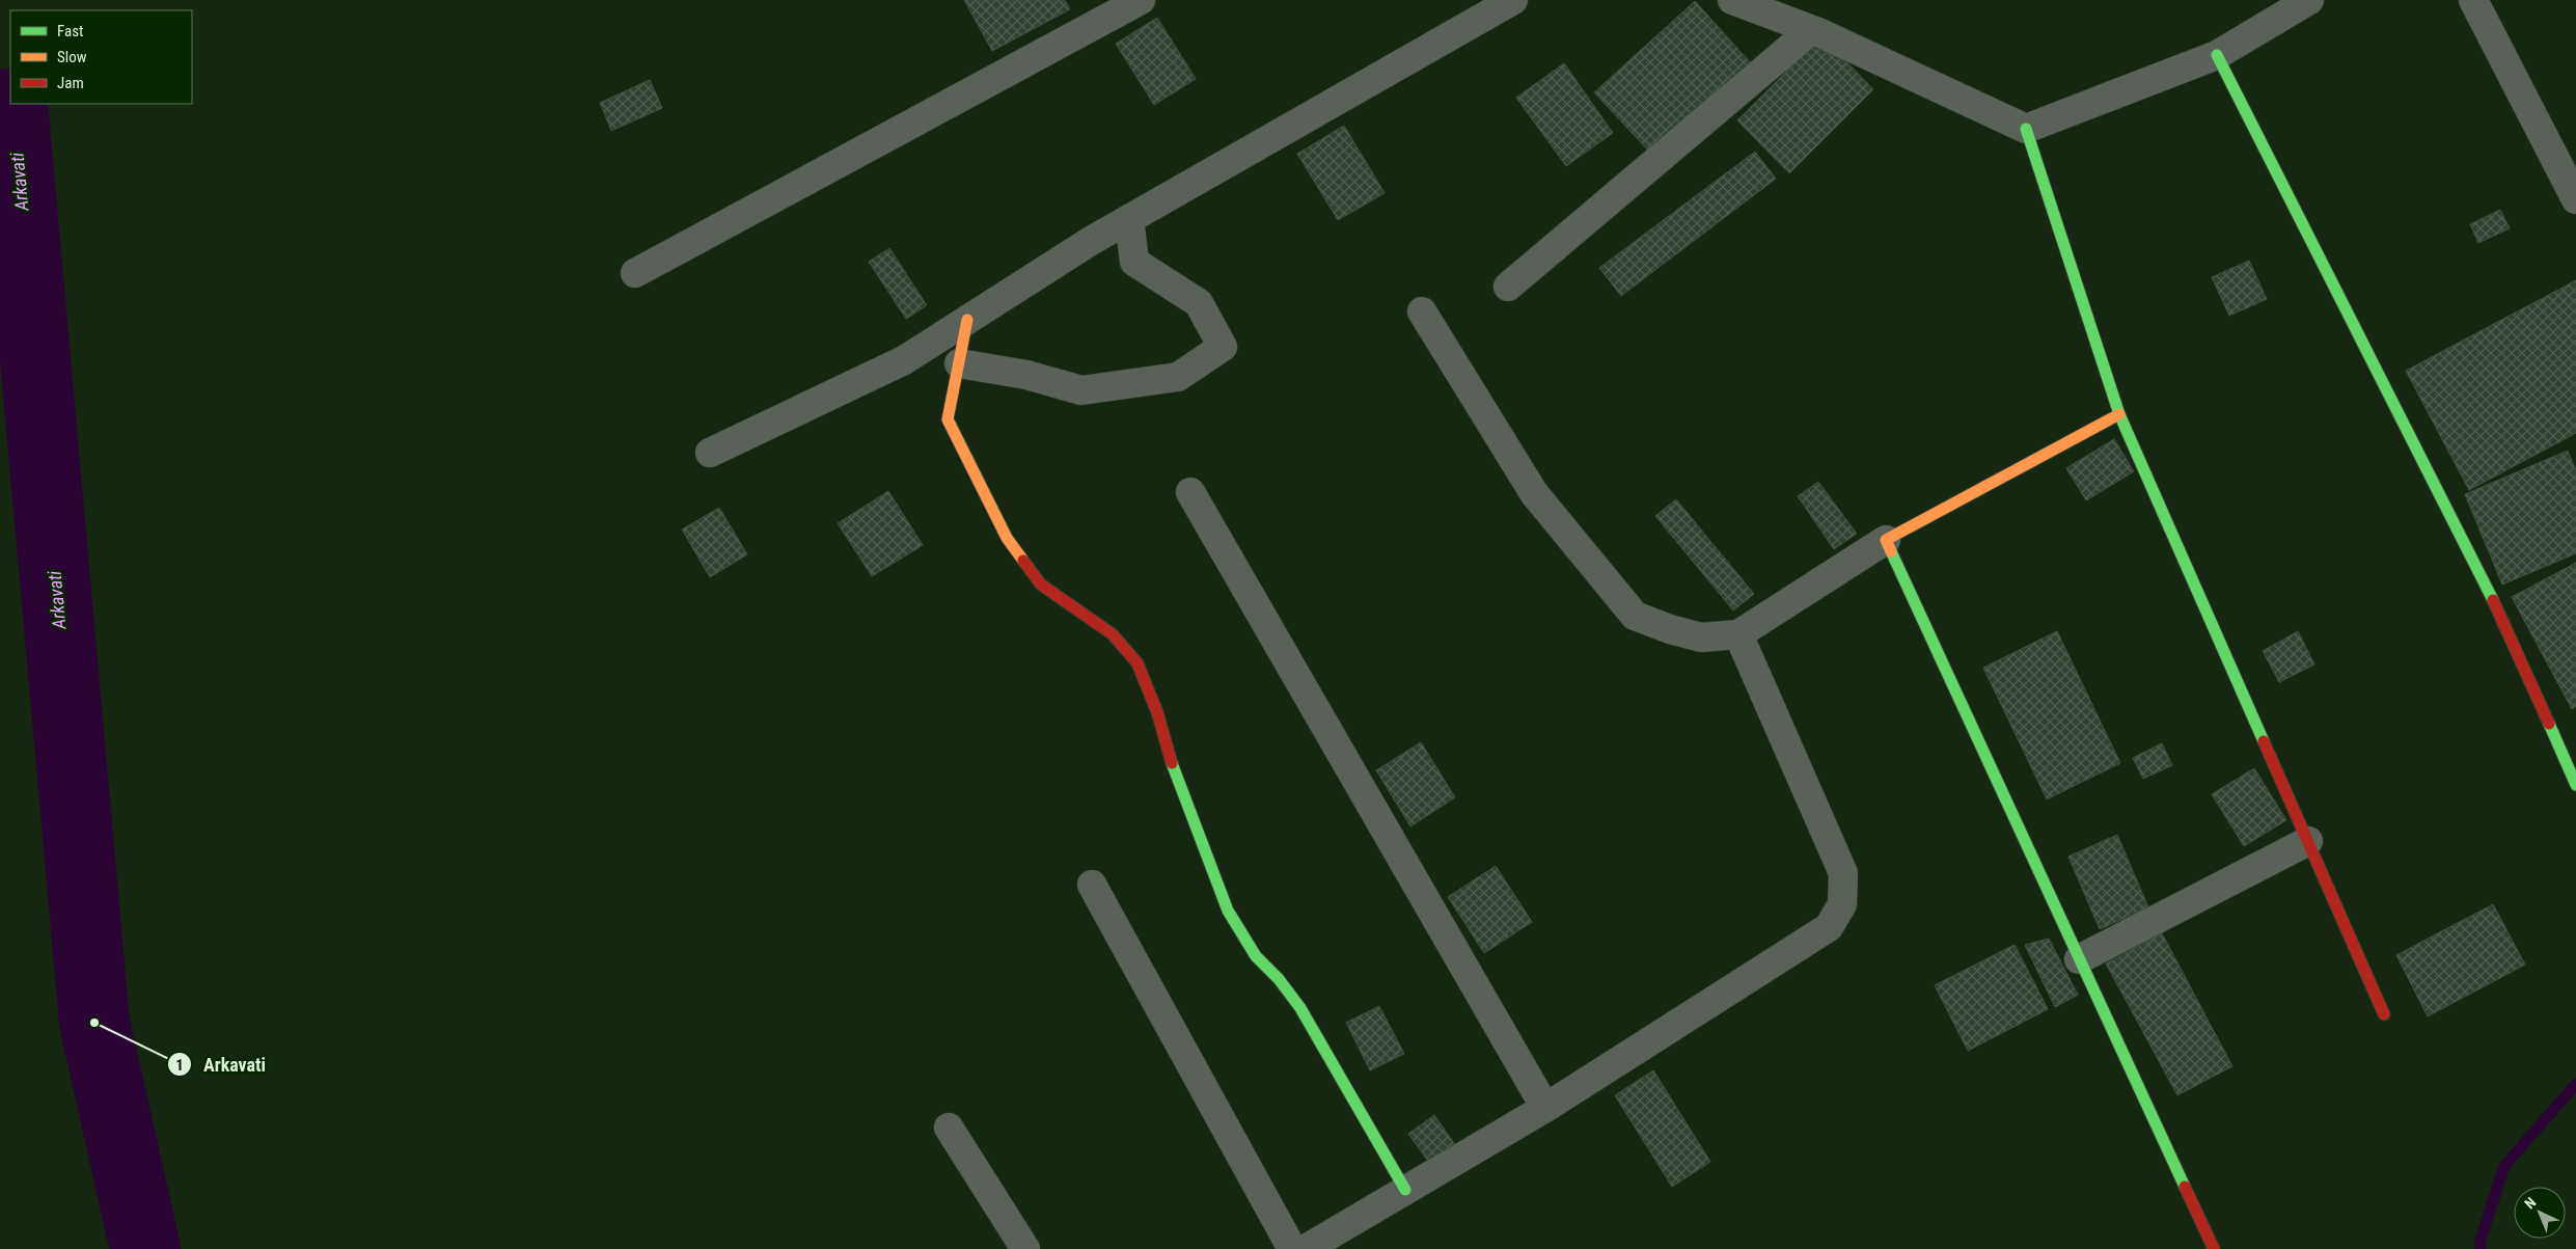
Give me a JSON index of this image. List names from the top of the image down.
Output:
{
  "water": ["Arkavati"],
  "places": ["Arkavati"],
  "legend": ["Fast", "Slow", "Jam"],
  "north": "top left"
}
